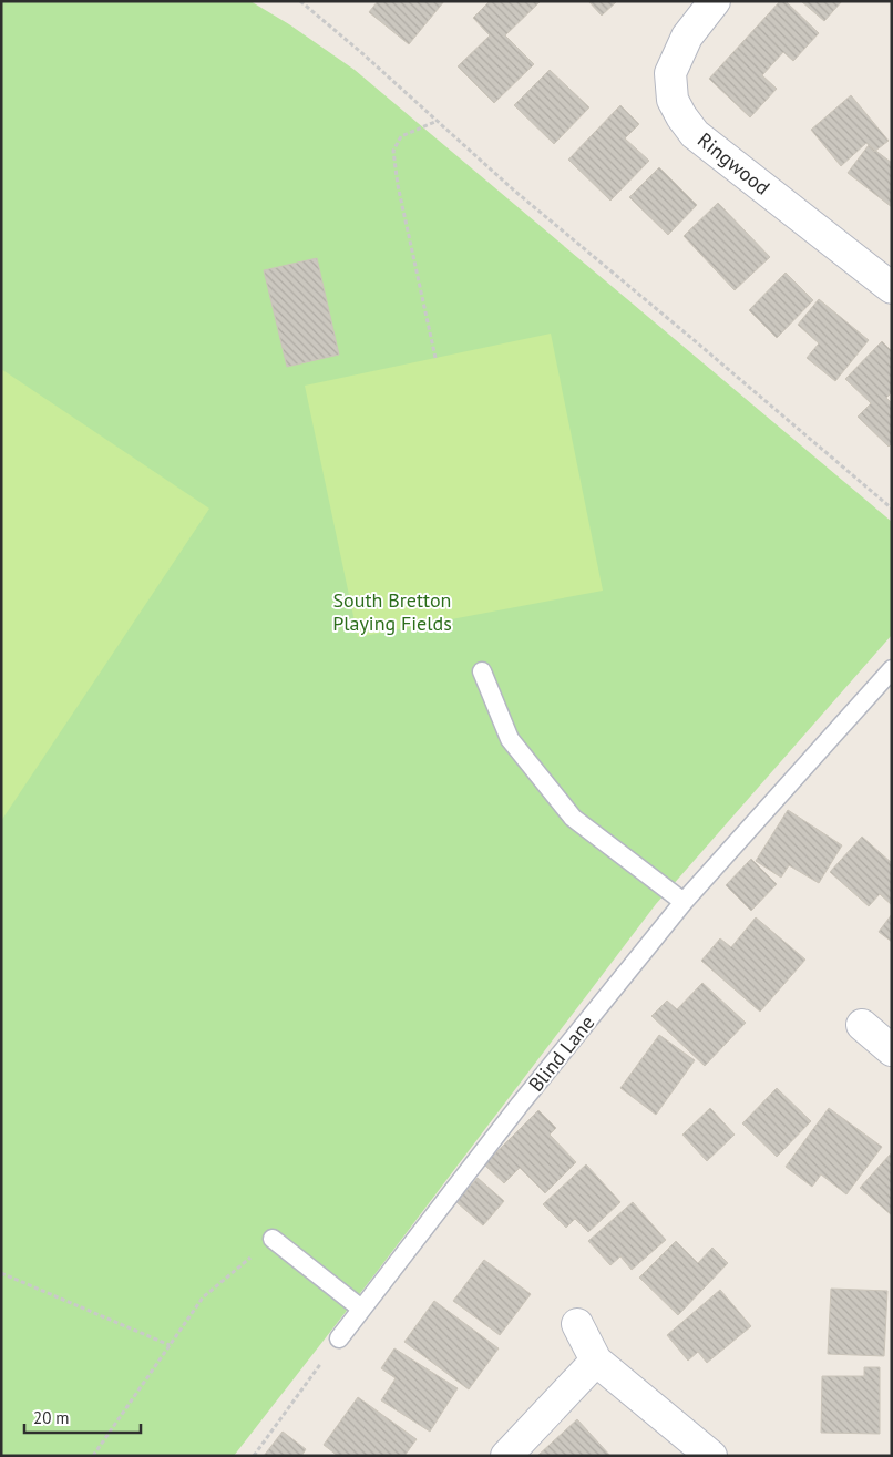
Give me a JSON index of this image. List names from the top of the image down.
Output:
{
  "streets": {
    "street": ["Ringwood"],
    "lane": ["Blind Lane"]
  },
  "parks": ["South Bretton Playing Fields"],
  "scale_bar": "20 m"
}
